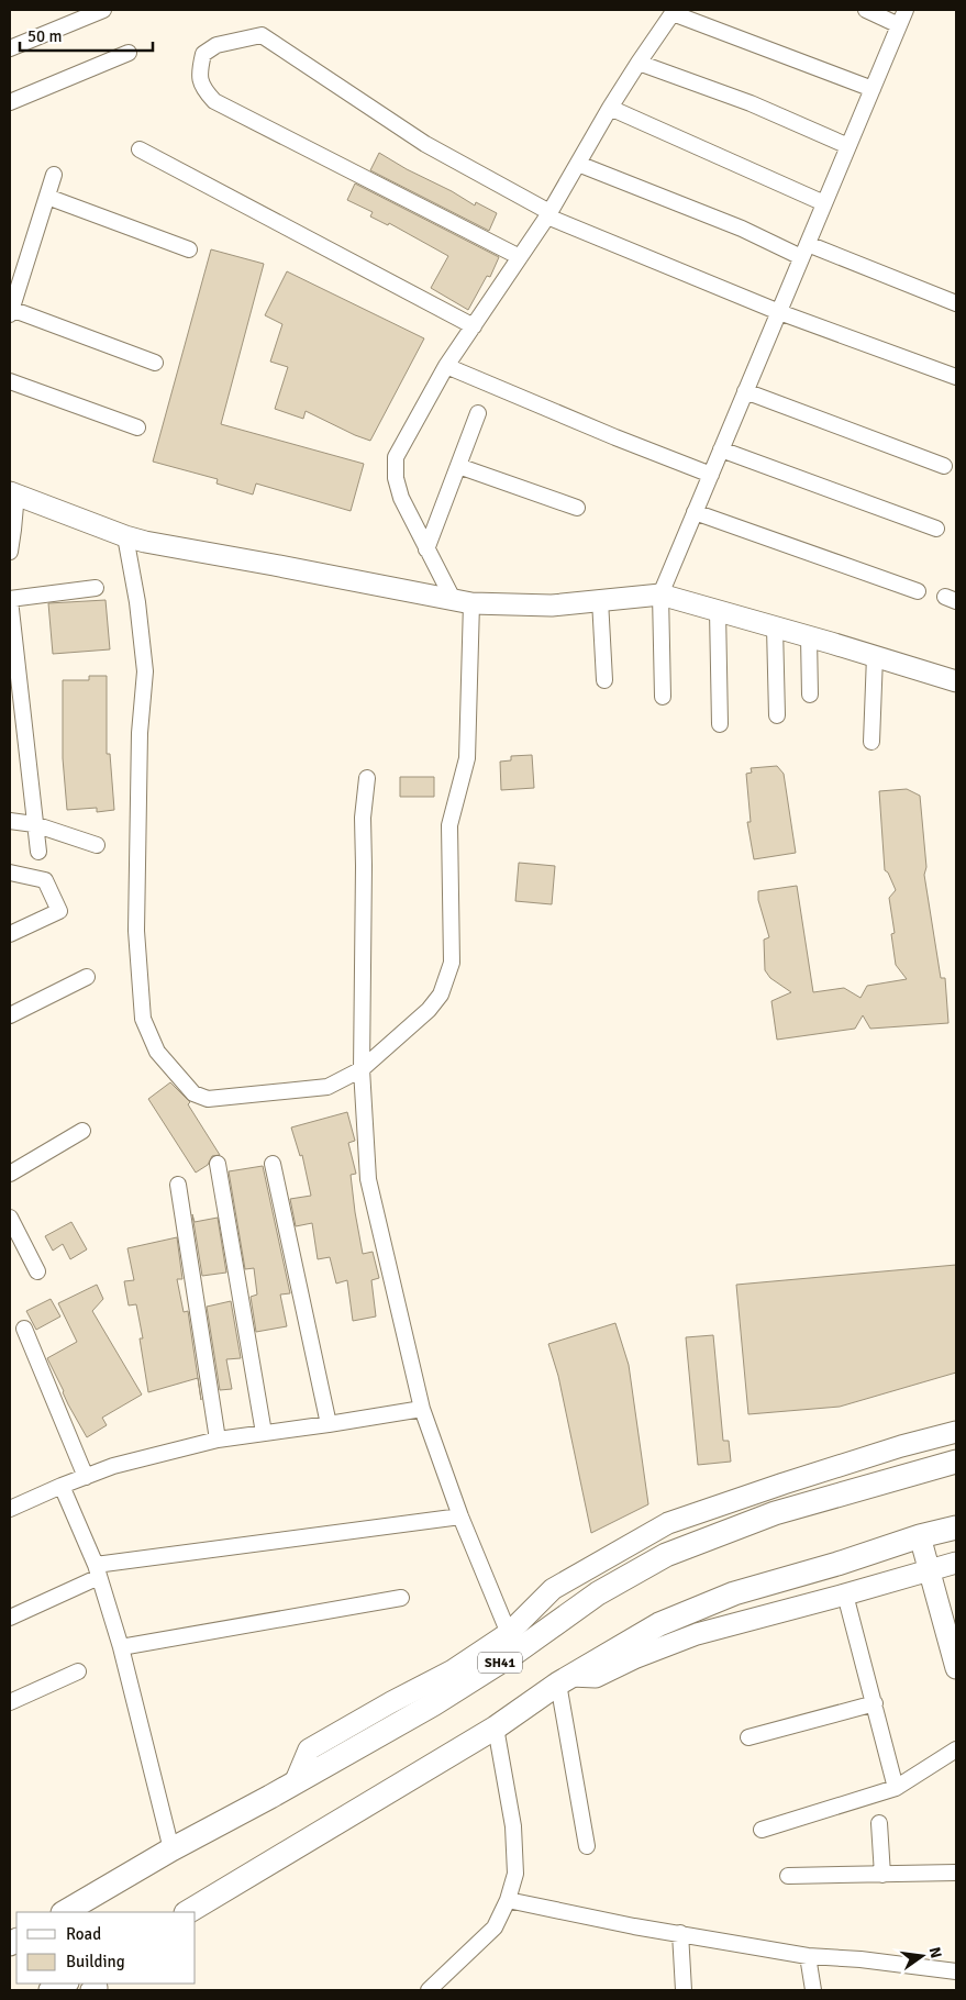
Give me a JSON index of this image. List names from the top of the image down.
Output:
{
  "streets": {
    "main road": ["SH41"]
  },
  "legend": ["Road", "Building"],
  "scale_bar": "50 m",
  "north": "right"
}
